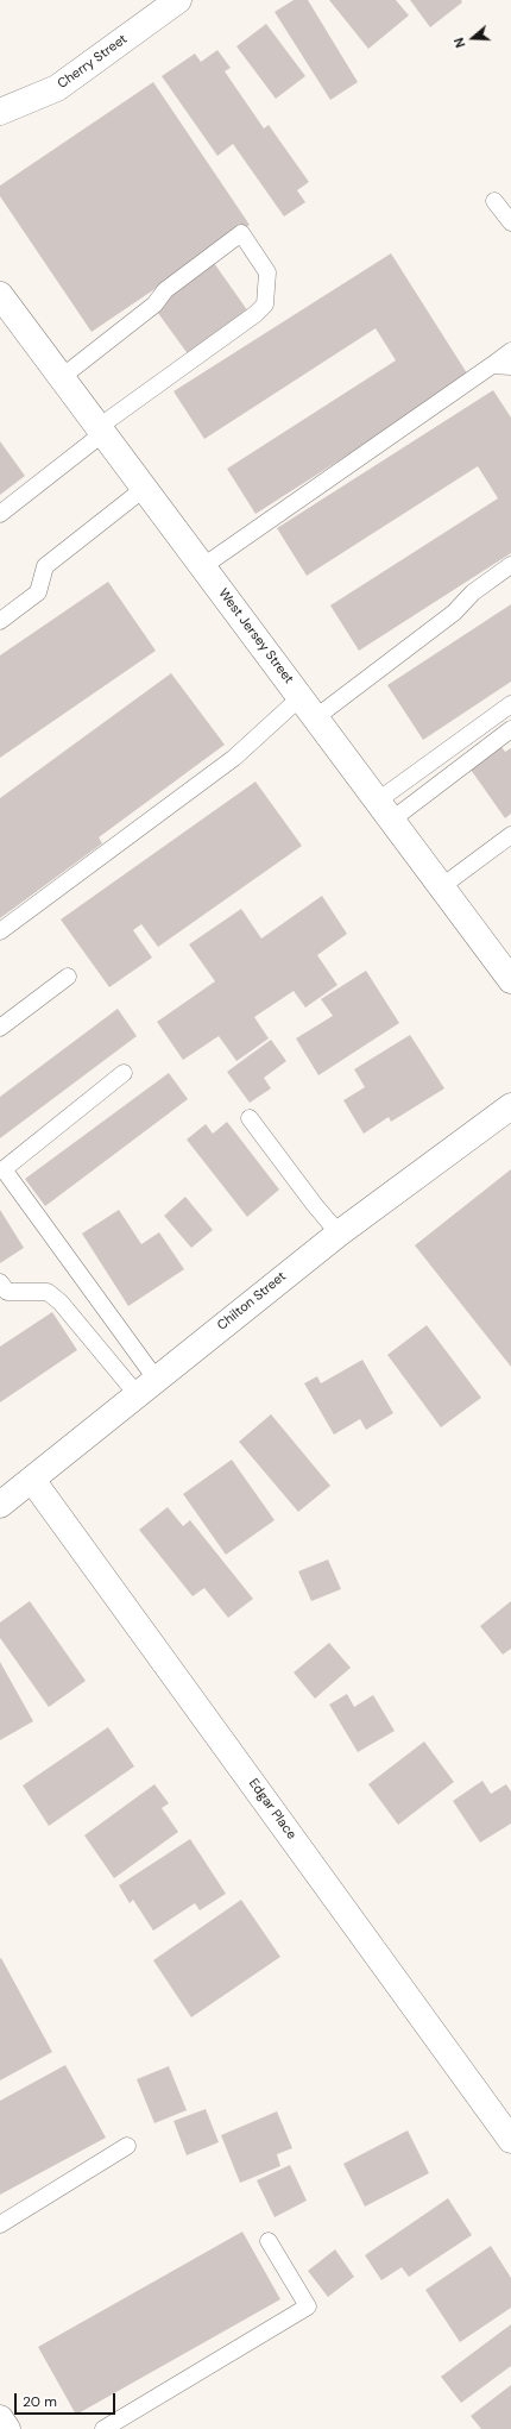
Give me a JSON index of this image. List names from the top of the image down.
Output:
{
  "streets": {
    "street": [
      "Cherry Street",
      "West Jersey Street",
      "Chilton Street",
      "Edgar Place"
    ]
  },
  "crossings": [
    ["Chilton Street", "Edgar Place"]
  ],
  "scale_bar": "20 m",
  "north": "left"
}
